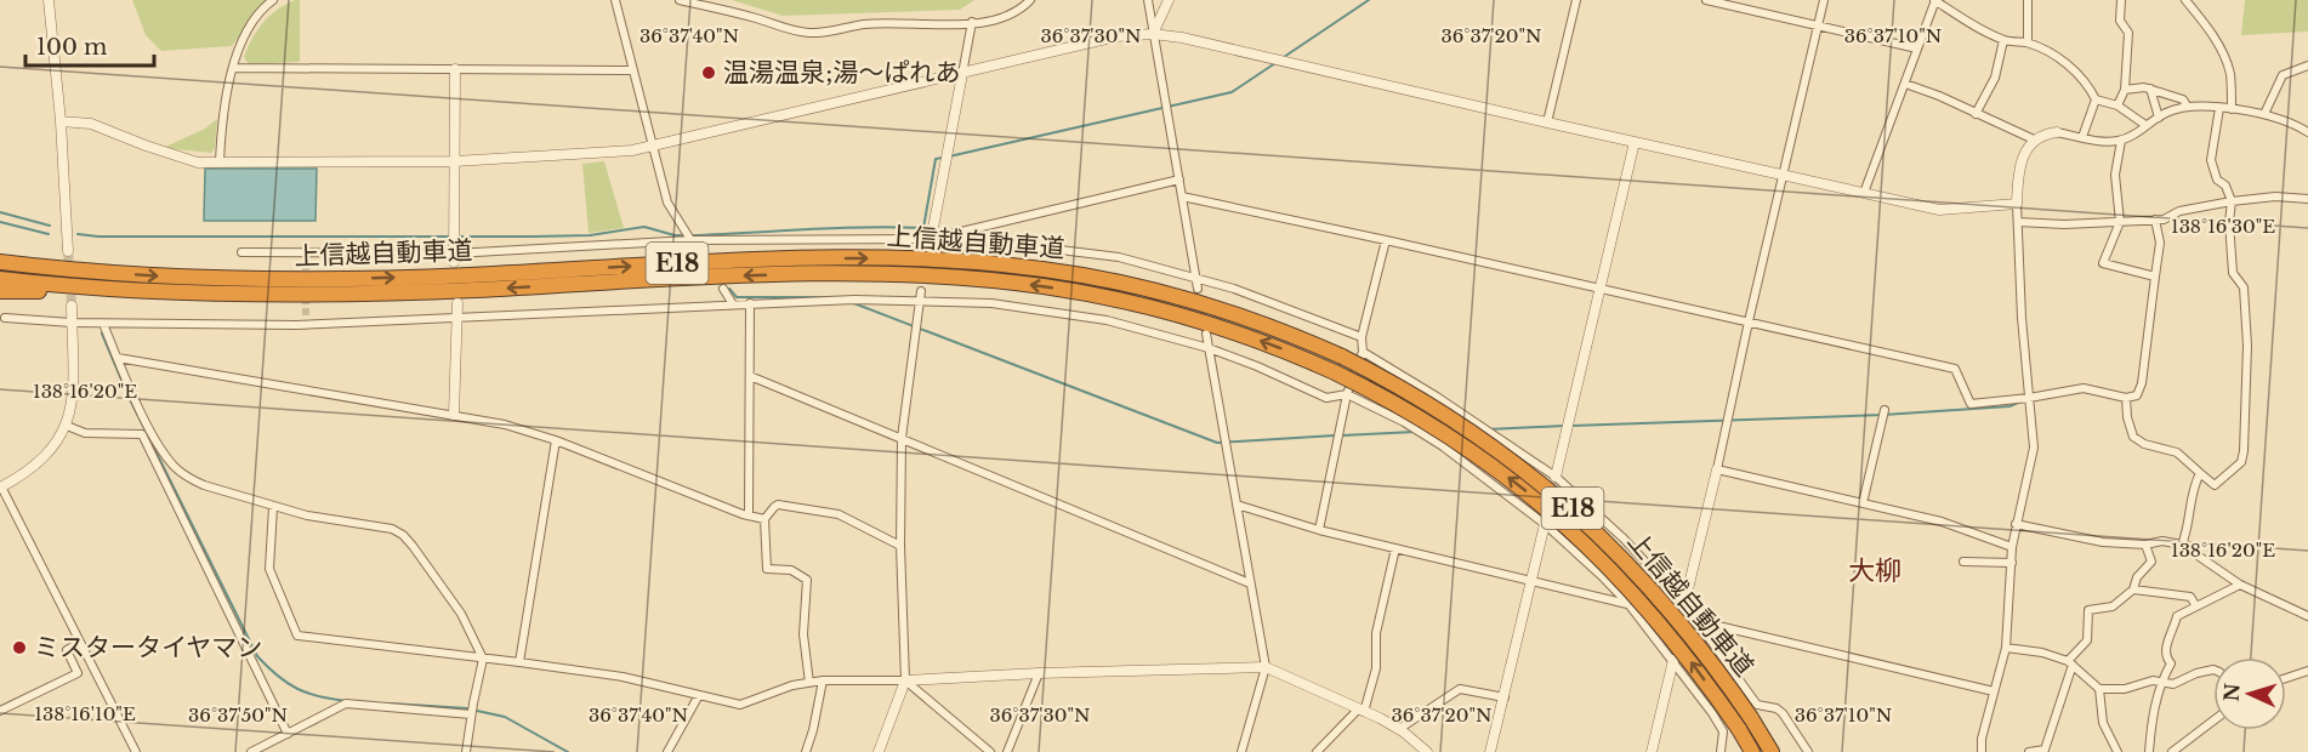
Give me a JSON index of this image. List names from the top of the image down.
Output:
{
  "streets": {
    "highway": ["上信越自動車道", "E18"]
  },
  "districts": ["大柳"],
  "places": ["温湯温泉;湯〜ぱれあ", "ミスタータイヤマン"],
  "scale_bar": "100 m",
  "north": "left",
  "coordinates": [
    "36°37'40\"N",
    "36°37'30\"N",
    "36°37'20\"N",
    "36°37'10\"N",
    "138°16'30\"E",
    "138°16'20\"E",
    "138°16'10\"E",
    "36°37'50\"N"
  ]
}
